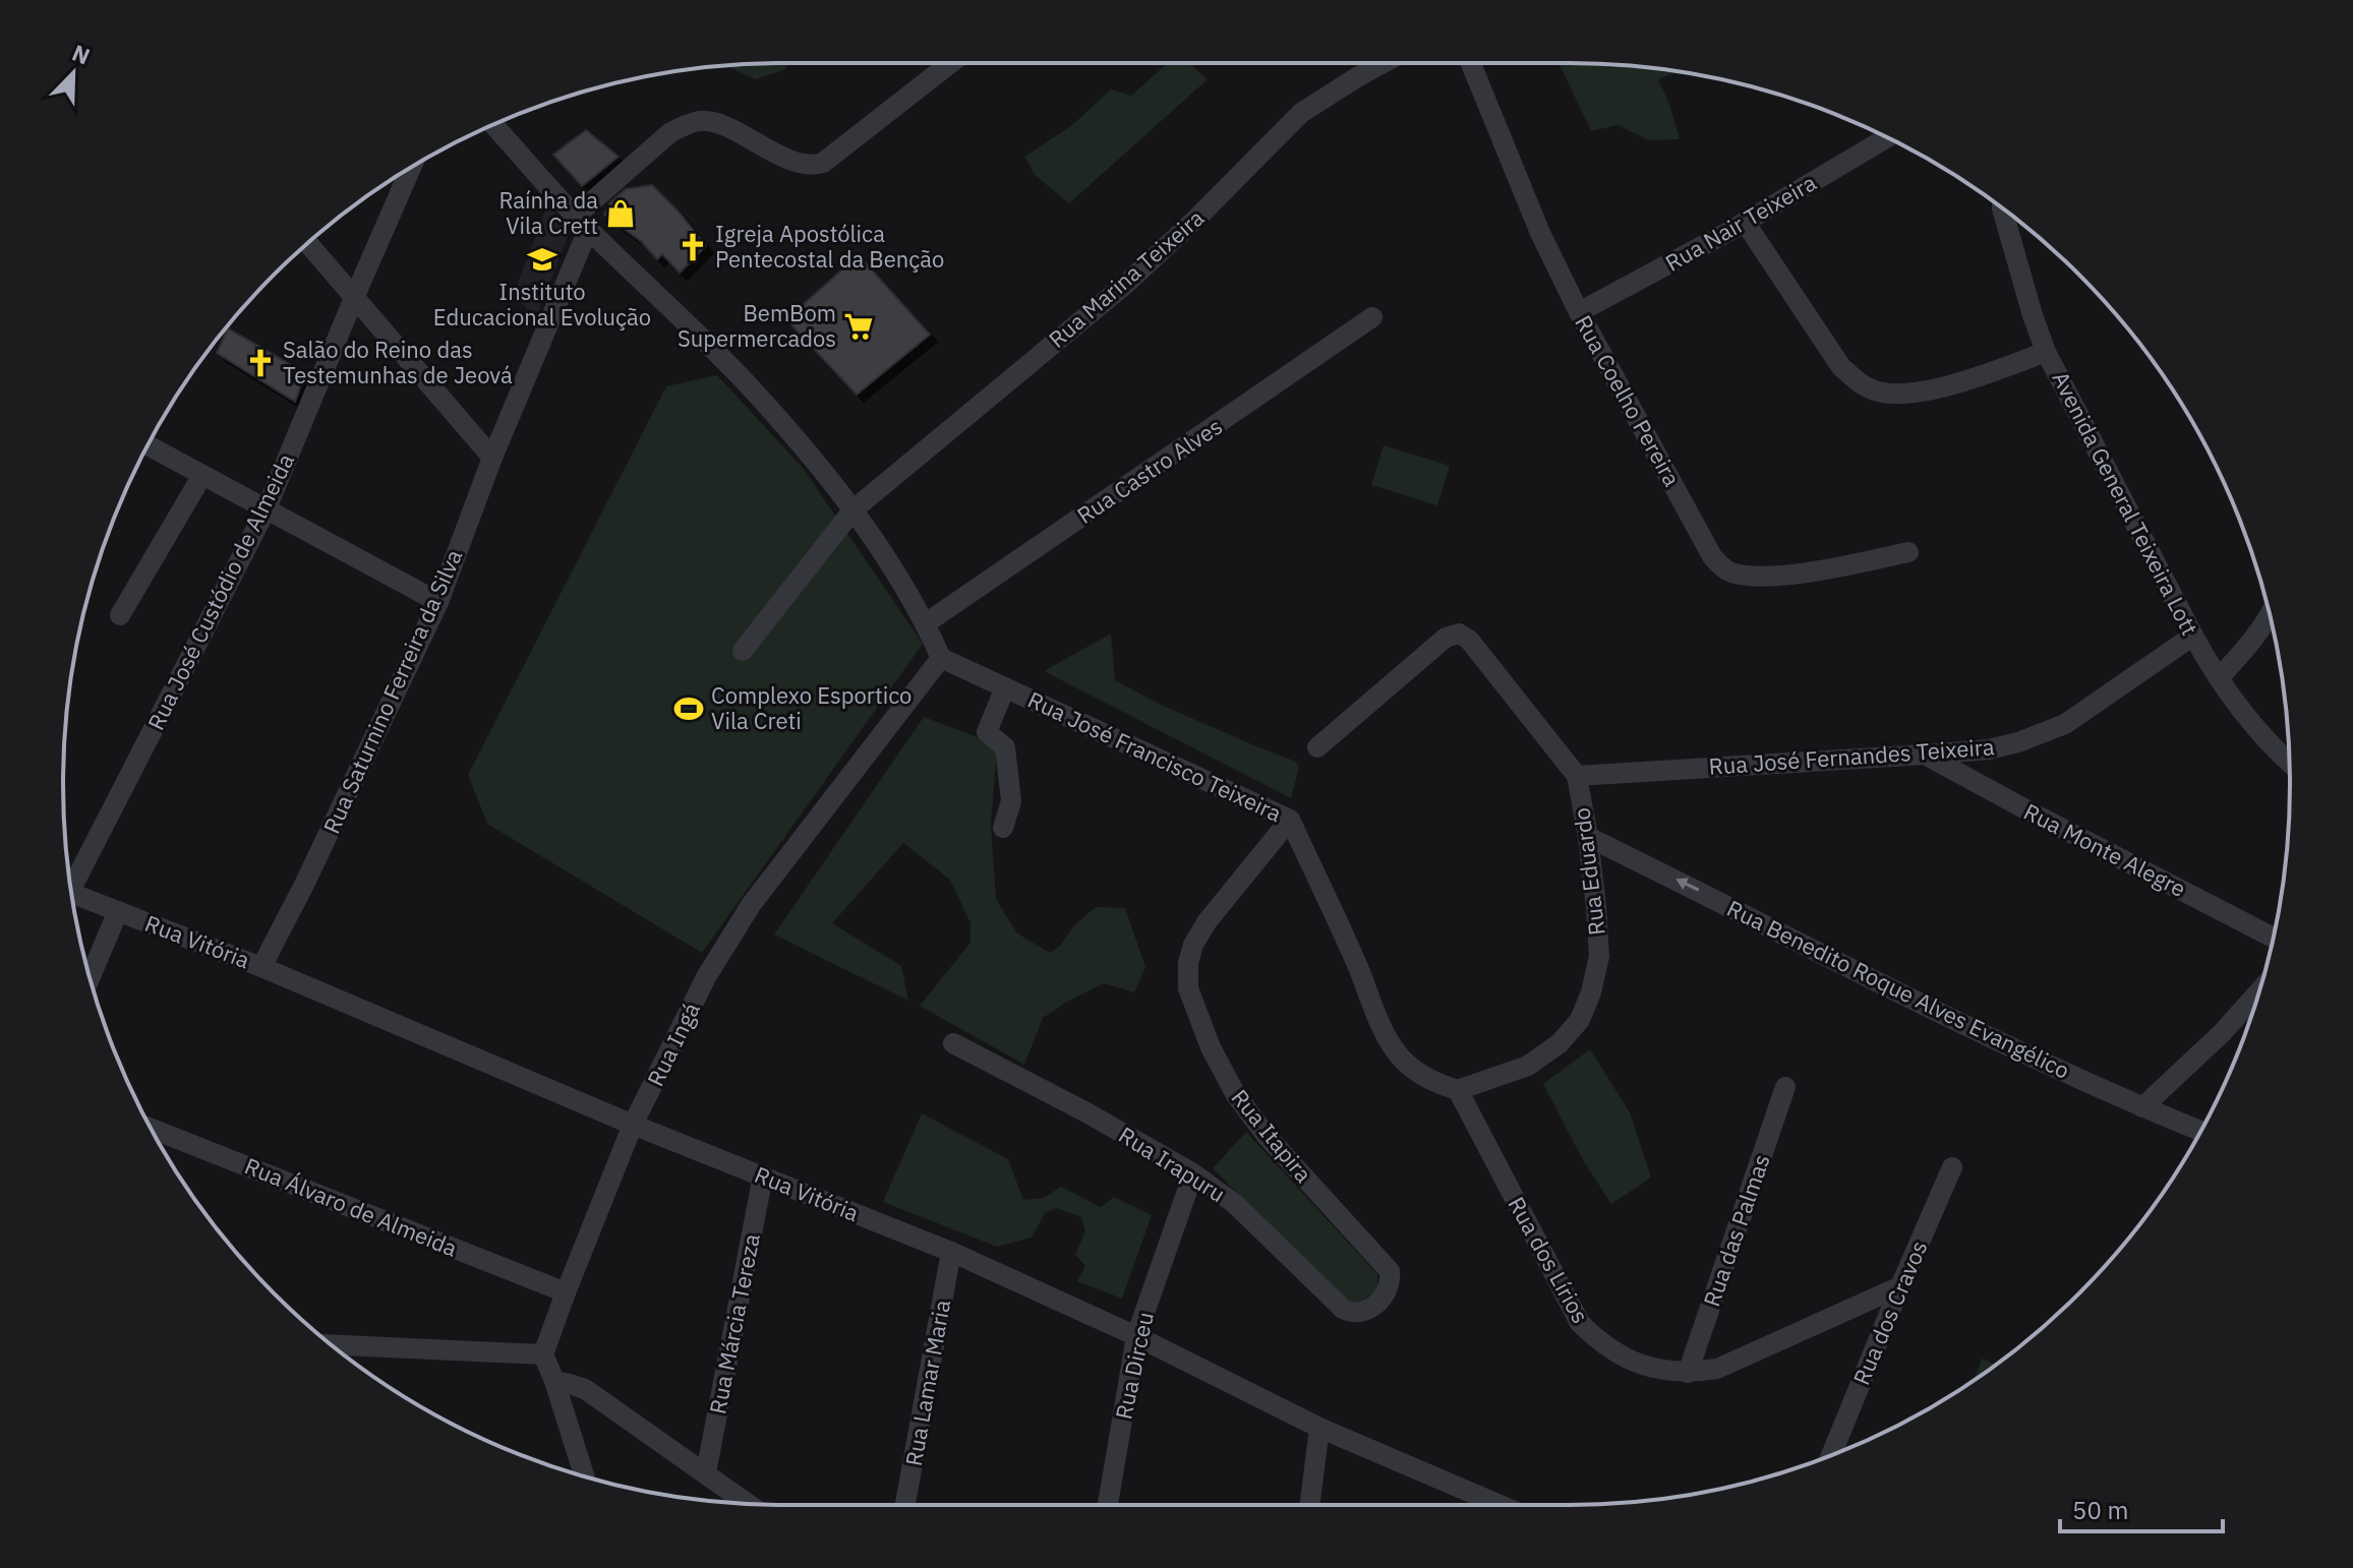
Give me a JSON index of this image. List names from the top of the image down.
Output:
{
  "streets": {
    "street": [
      "Rua Nair Teixeira",
      "Rua Marina Teixeira",
      "Rua Coelho Pereira",
      "Rua Castro Alves",
      "Avenida General Teixeira Lott",
      "Rua José Custódio de Almeida",
      "Rua Saturnino Ferreira da Silva",
      "Rua José Francisco Teixeira",
      "Rua José Fernandes Teixeira",
      "Rua Monte Alegre",
      "Rua Eduardo",
      "Rua Vitória",
      "Rua Benedito Roque Alves Evangélico",
      "Rua Ingá",
      "Rua Itapira",
      "Rua Irapuru",
      "Rua Álvaro de Almeida",
      "Rua das Palmas",
      "Rua dos Lírios",
      "Rua dos Cravos",
      "Rua Márcia Tereza",
      "Rua Dirceu",
      "Rua Lamar Maria"
    ]
  },
  "crossings": [
    ["Rua Nair Teixeira", "Rua Coelho Pereira"],
    ["Avenida General Teixeira Lott", "Rua José Fernandes Teixeira"],
    ["Rua Saturnino Ferreira da Silva", "Rua Vitória"],
    ["Rua José Francisco Teixeira", "Rua Eduardo"],
    ["Rua José Francisco Teixeira", "Rua Ingá"],
    ["Rua José Francisco Teixeira", "Rua Itapira"],
    ["Rua José Francisco Teixeira", "Rua dos Lírios"],
    ["Rua José Fernandes Teixeira", "Rua Monte Alegre"],
    ["Rua José Fernandes Teixeira", "Rua Eduardo"],
    ["Rua Eduardo", "Rua Benedito Roque Alves Evangélico"],
    ["Rua Eduardo", "Rua dos Lírios"],
    ["Rua Vitória", "Rua Ingá"],
    ["Rua Vitória", "Rua Márcia Tereza"],
    ["Rua Vitória", "Rua Dirceu"],
    ["Rua Vitória", "Rua Lamar Maria"],
    ["Rua Ingá", "Rua Álvaro de Almeida"],
    ["Rua Itapira", "Rua Irapuru"],
    ["Rua Irapuru", "Rua Dirceu"],
    ["Rua das Palmas", "Rua dos Lírios"]
  ],
  "one_way": ["Rua Benedito Roque Alves Evangélico"],
  "places": {
    "shop": ["Raínha da Vila Crett"],
    "church": ["Igreja Apostólica Pentecostal da Benção", "Salão do Reino das Testemunhas de Jeová"],
    "school or university": ["Instituto Educacional Evolução"],
    "supermarket": ["BemBom Supermercados"],
    "sports": ["Complexo Esportico Vila Creti"]
  },
  "scale_bar": "50 m",
  "north": "top right"
}
